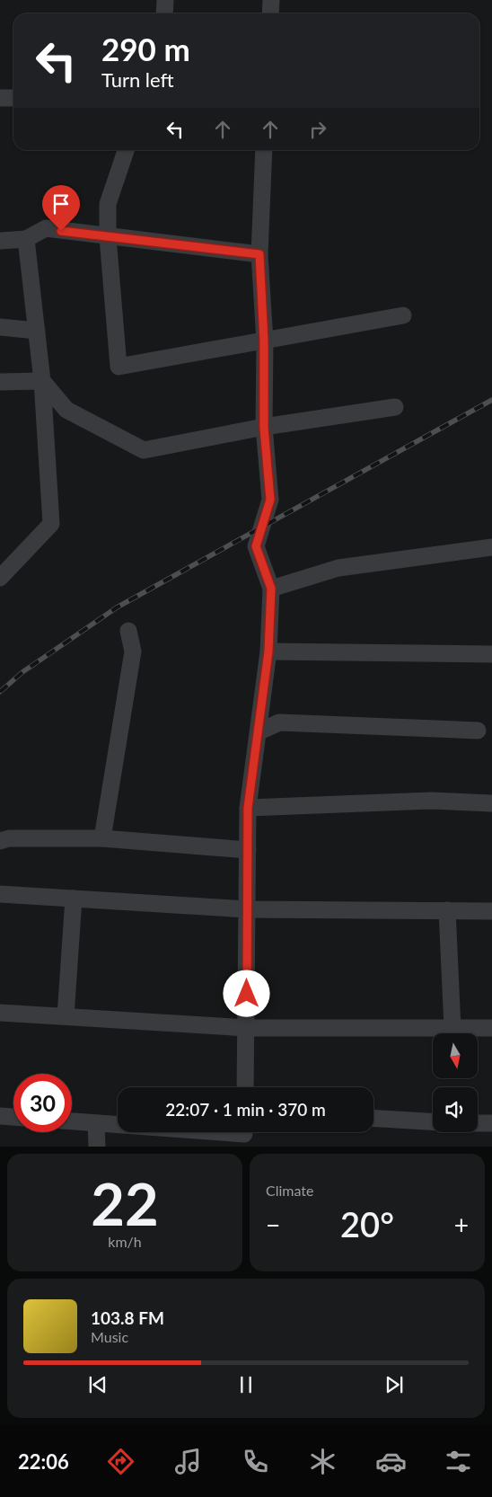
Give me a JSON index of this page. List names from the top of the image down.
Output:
{
  "north": "bottom",
  "page": {
    "turn": ["290 m", "Turn left"],
    "limit": "30",
    "trip": "22:07 · 1 min · 370 m",
    "tile": [
      ["22", "km/h"],
      "Climate"
    ],
    "heat": ["−", "20°", "+"],
    "song": ["103.8 FM", "Music"],
    "tabs": "22:06"
  }
}
